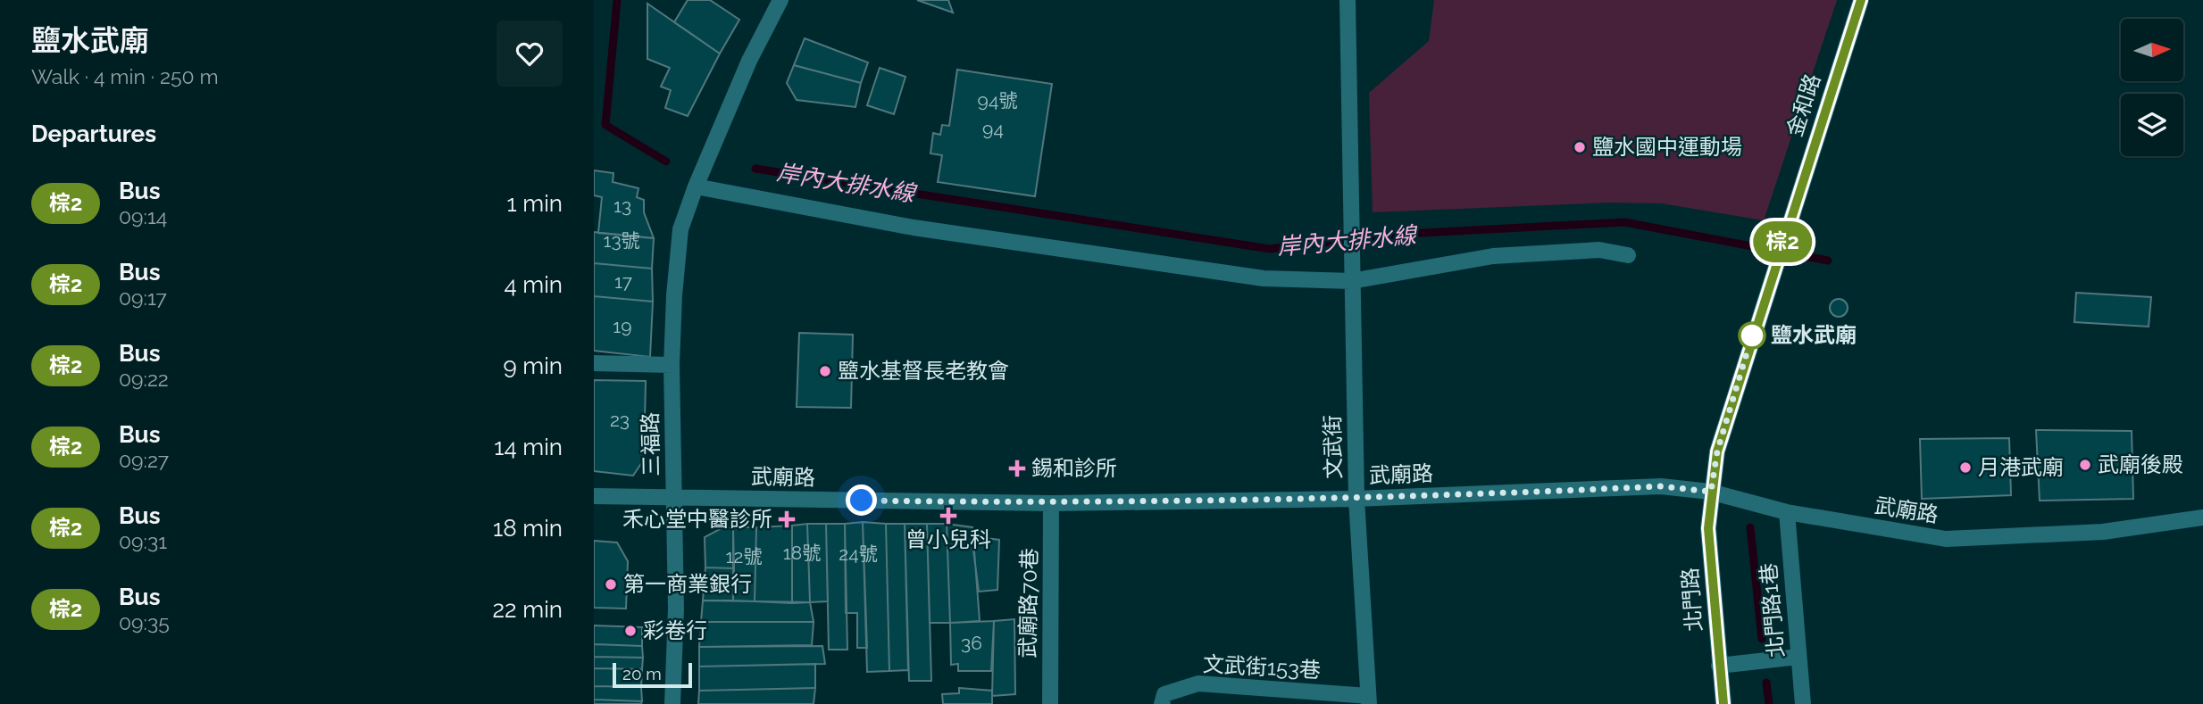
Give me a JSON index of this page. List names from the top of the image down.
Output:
{
  "streets": {
    "street": [
      "金和路",
      "三福路",
      "文武街",
      "武廟路",
      "北門路",
      "武廟路70巷",
      "北門路1巷",
      "文武街153巷"
    ]
  },
  "crossings": [
    ["金和路", "武廟路"],
    ["金和路", "北門路"],
    ["三福路", "武廟路"],
    ["文武街", "武廟路"],
    ["文武街", "文武街153巷"],
    ["武廟路", "北門路"],
    ["武廟路", "武廟路70巷"],
    ["武廟路", "北門路1巷"]
  ],
  "water": ["岸內大排水線"],
  "places": {
    "other": [
      "鹽水國中運動場",
      "鹽水武廟",
      "盬水基督長老教會",
      "武廟後殿",
      "月港武廟",
      "第一商業銀行",
      "彩卷行"
    ],
    "health": ["錫和診所", "曾小兒科", "禾心堂中醫診所"]
  },
  "lines": ["bus line 棕2"],
  "house_numbers": [
    "94號",
    "94",
    "13",
    "13號",
    "17",
    "19",
    "23",
    "18號",
    "24號",
    "12號",
    "36"
  ],
  "scale_bar": "20 m",
  "north": "right",
  "page": {
    "heading": [
      ["鹽水武廟", "Walk · 4 min · 250 m"],
      "Departures"
    ],
    "on_map": "棕2",
    "list": [
      {
        "mark": "棕2",
        "name": "Bus",
        "note": "09:14",
        "value": "1 min"
      },
      {
        "mark": "棕2",
        "name": "Bus",
        "note": "09:17",
        "value": "4 min"
      },
      {
        "mark": "棕2",
        "name": "Bus",
        "note": "09:22",
        "value": "9 min"
      },
      {
        "mark": "棕2",
        "name": "Bus",
        "note": "09:27",
        "value": "14 min"
      },
      {
        "mark": "棕2",
        "name": "Bus",
        "note": "09:31",
        "value": "18 min"
      },
      {
        "mark": "棕2",
        "name": "Bus",
        "note": "09:35",
        "value": "22 min"
      }
    ],
    "scale": "20 m"
  }
}
